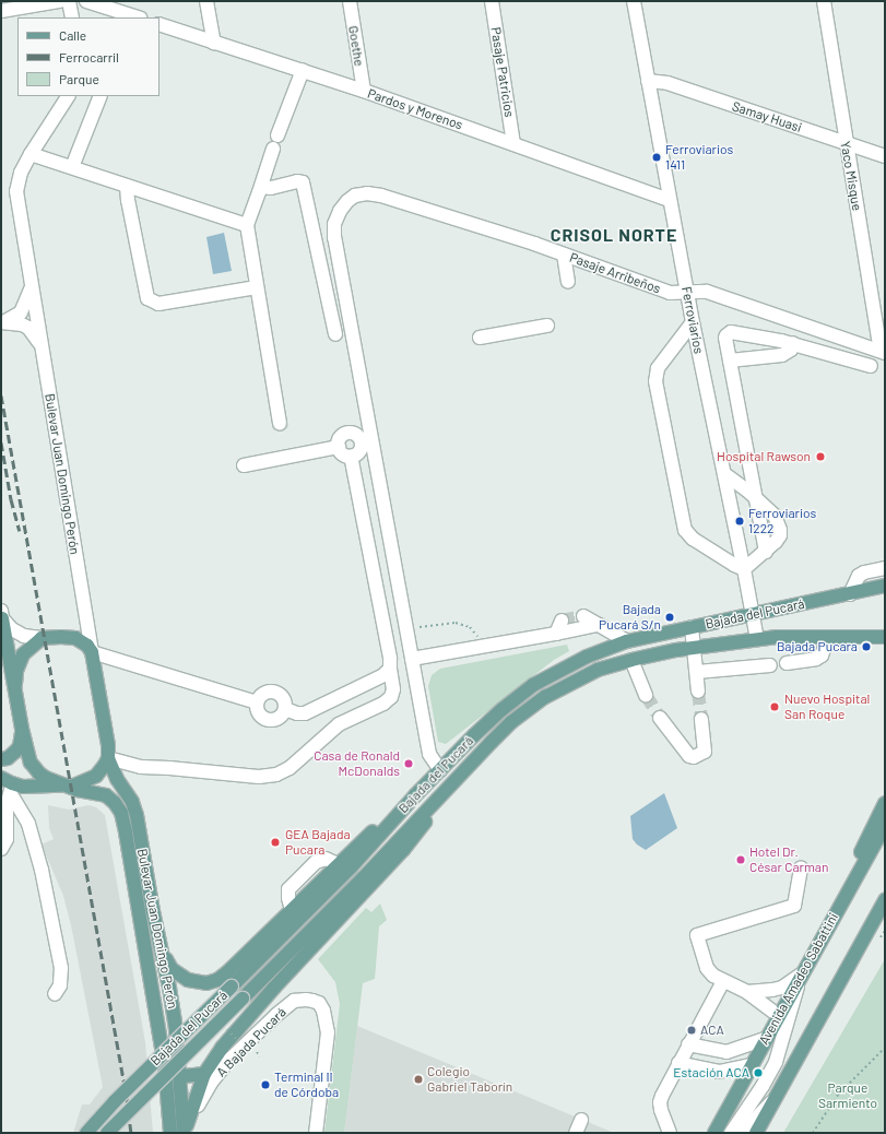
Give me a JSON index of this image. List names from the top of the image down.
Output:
{
  "streets": {
    "main road": ["Bulevar Juan Domingo Perón", "Bajada del Pucará", "Avenida Amadeo Sabattini"],
    "street": [
      "Goethe",
      "Pasaje Patricios",
      "Pardos y Morenos",
      "Samay Huasi",
      "Yaco Misque",
      "Pasaje Arribeños",
      "Ferroviarios",
      "A Bajada Pucará"
    ]
  },
  "crossings": [
    ["Goethe", "Pardos y Morenos"],
    ["Pasaje Patricios", "Pardos y Morenos"],
    ["Pardos y Morenos", "Ferroviarios"],
    ["Samay Huasi", "Yaco Misque"],
    ["Samay Huasi", "Ferroviarios"],
    ["Yaco Misque", "Pasaje Arribeños"],
    ["Pasaje Arribeños", "Ferroviarios"],
    ["Ferroviarios", "Bajada del Pucará"],
    ["Bulevar Juan Domingo Perón", "A Bajada Pucará"]
  ],
  "districts": ["CRISOL NORTE"],
  "parks": ["Parque Sarmiento"],
  "places": [
    "Ferroviarios 1411",
    "Hospital Rawson",
    "Ferroviarios 1222",
    "Bajada Pucará S/n",
    "Bajada Pucara",
    "Nuevo Hospital San Roque",
    "Casa de Ronald McDonalds",
    "GEA Bajada Pucara",
    "Hotel Dr. César Carman",
    "ACA",
    "Estación ACA",
    "Colegio Gabriel Taborín",
    "Terminal II de Córdoba"
  ],
  "legend": ["Calle", "Ferrocarril", "Parque"]
}
